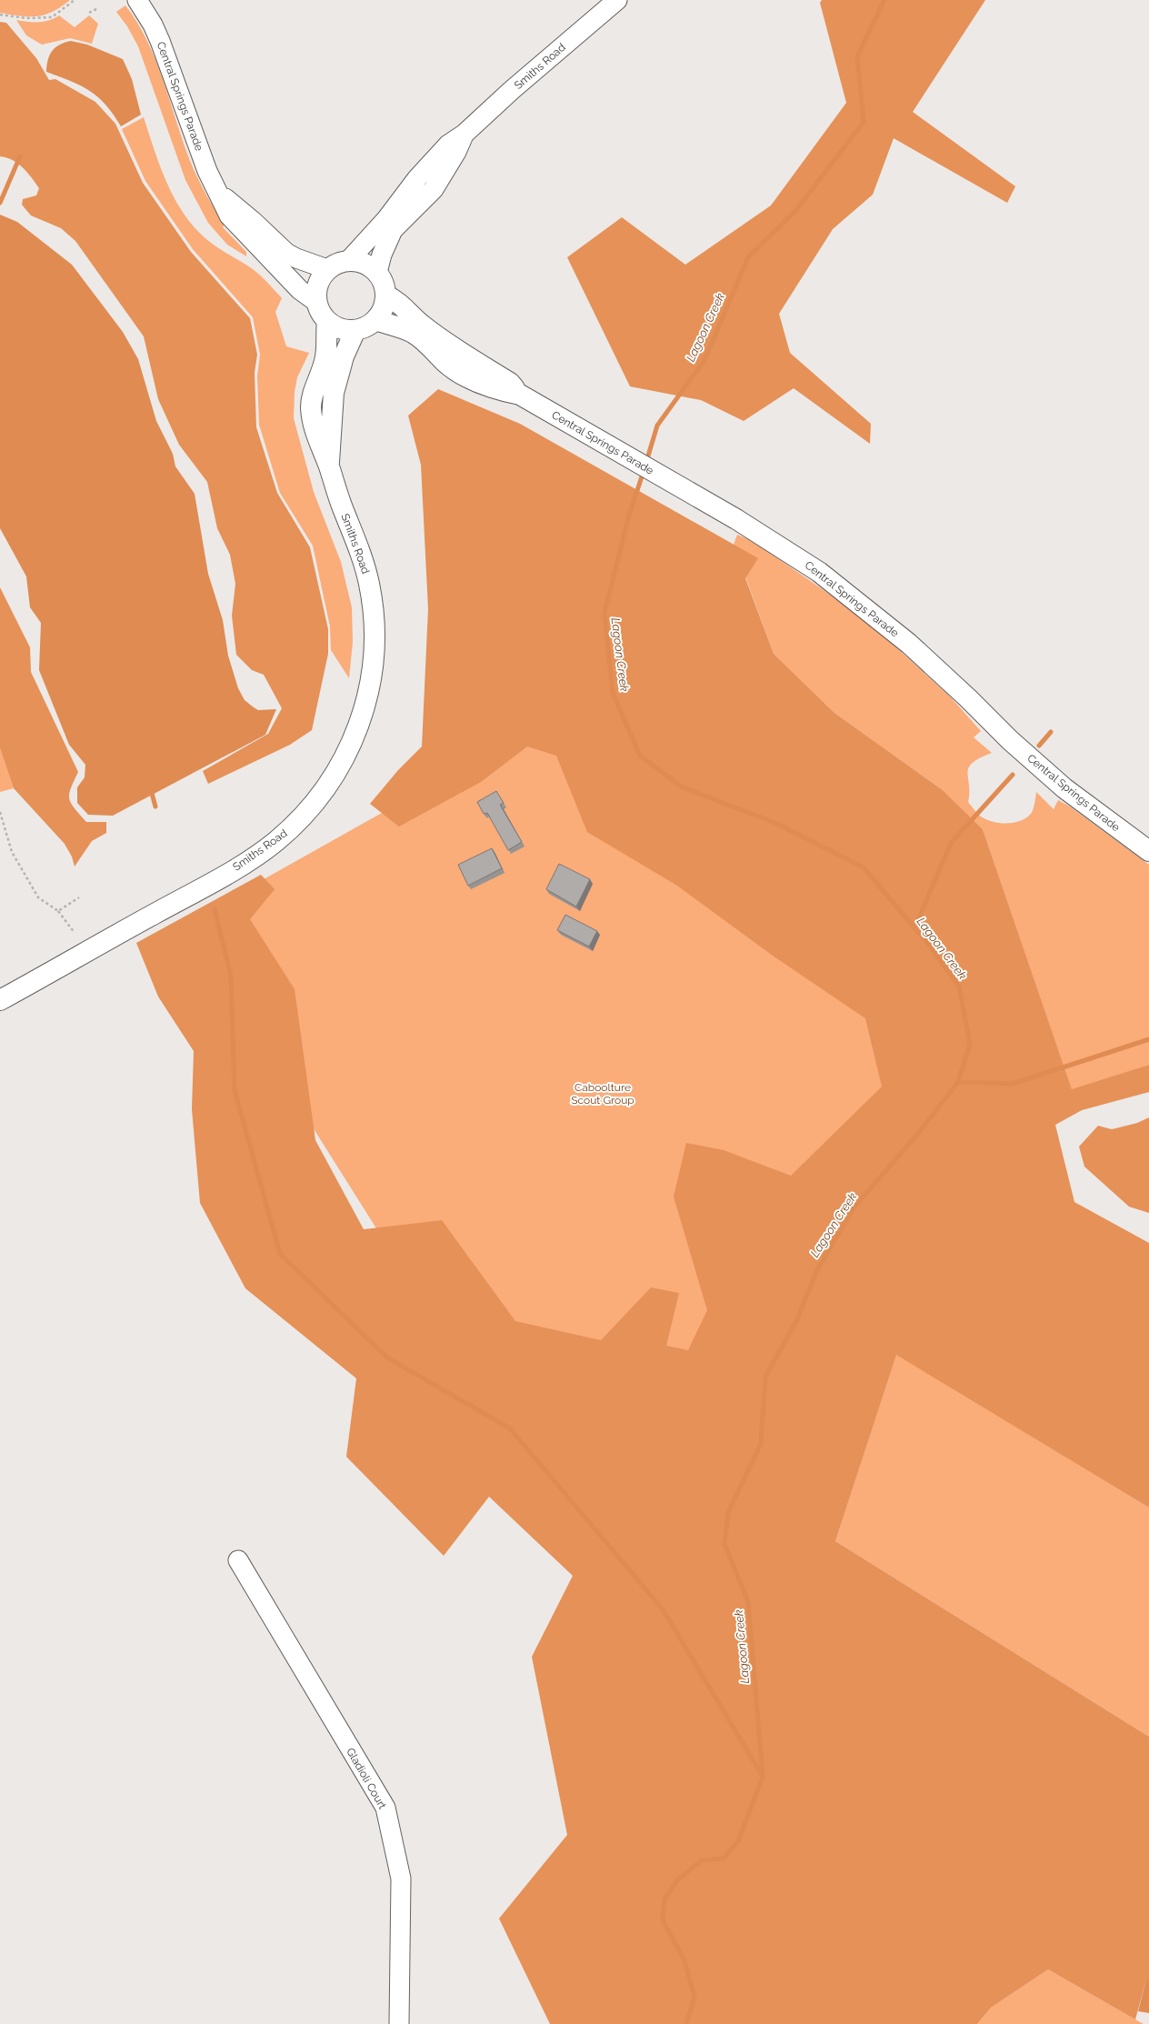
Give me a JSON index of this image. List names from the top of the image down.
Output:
{
  "streets": {
    "main road": ["Smiths Road", "Central Springs Parade"],
    "street": ["Gladioli Court"]
  },
  "crossings": [
    ["Smiths Road", "Central Springs Parade"]
  ],
  "water": ["Lagoon Creek"],
  "parks": ["Caboolture Scout Group"]
}
